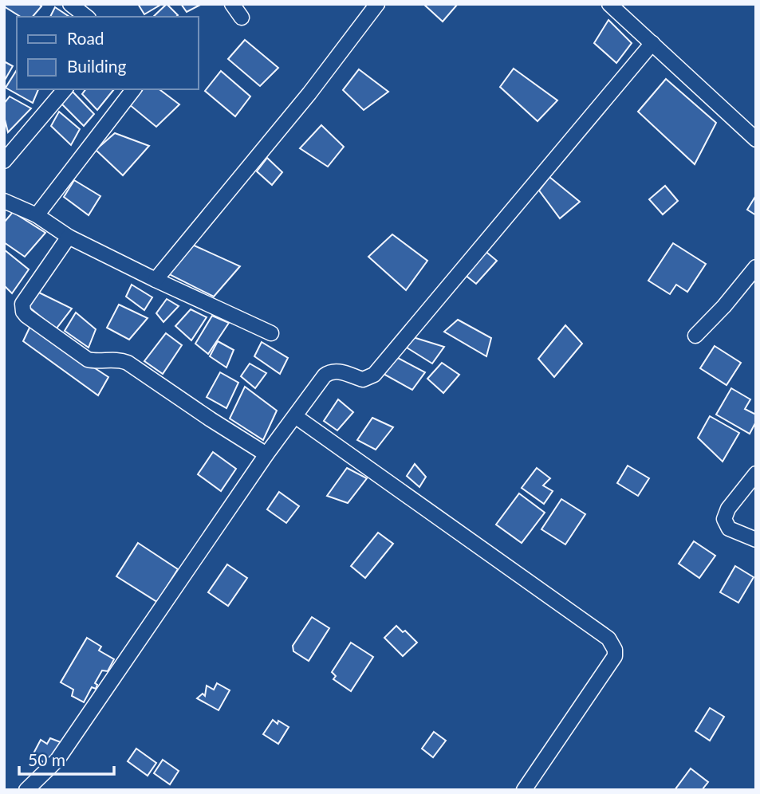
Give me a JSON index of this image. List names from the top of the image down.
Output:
{
  "legend": ["Road", "Building"],
  "scale_bar": "50 m"
}
